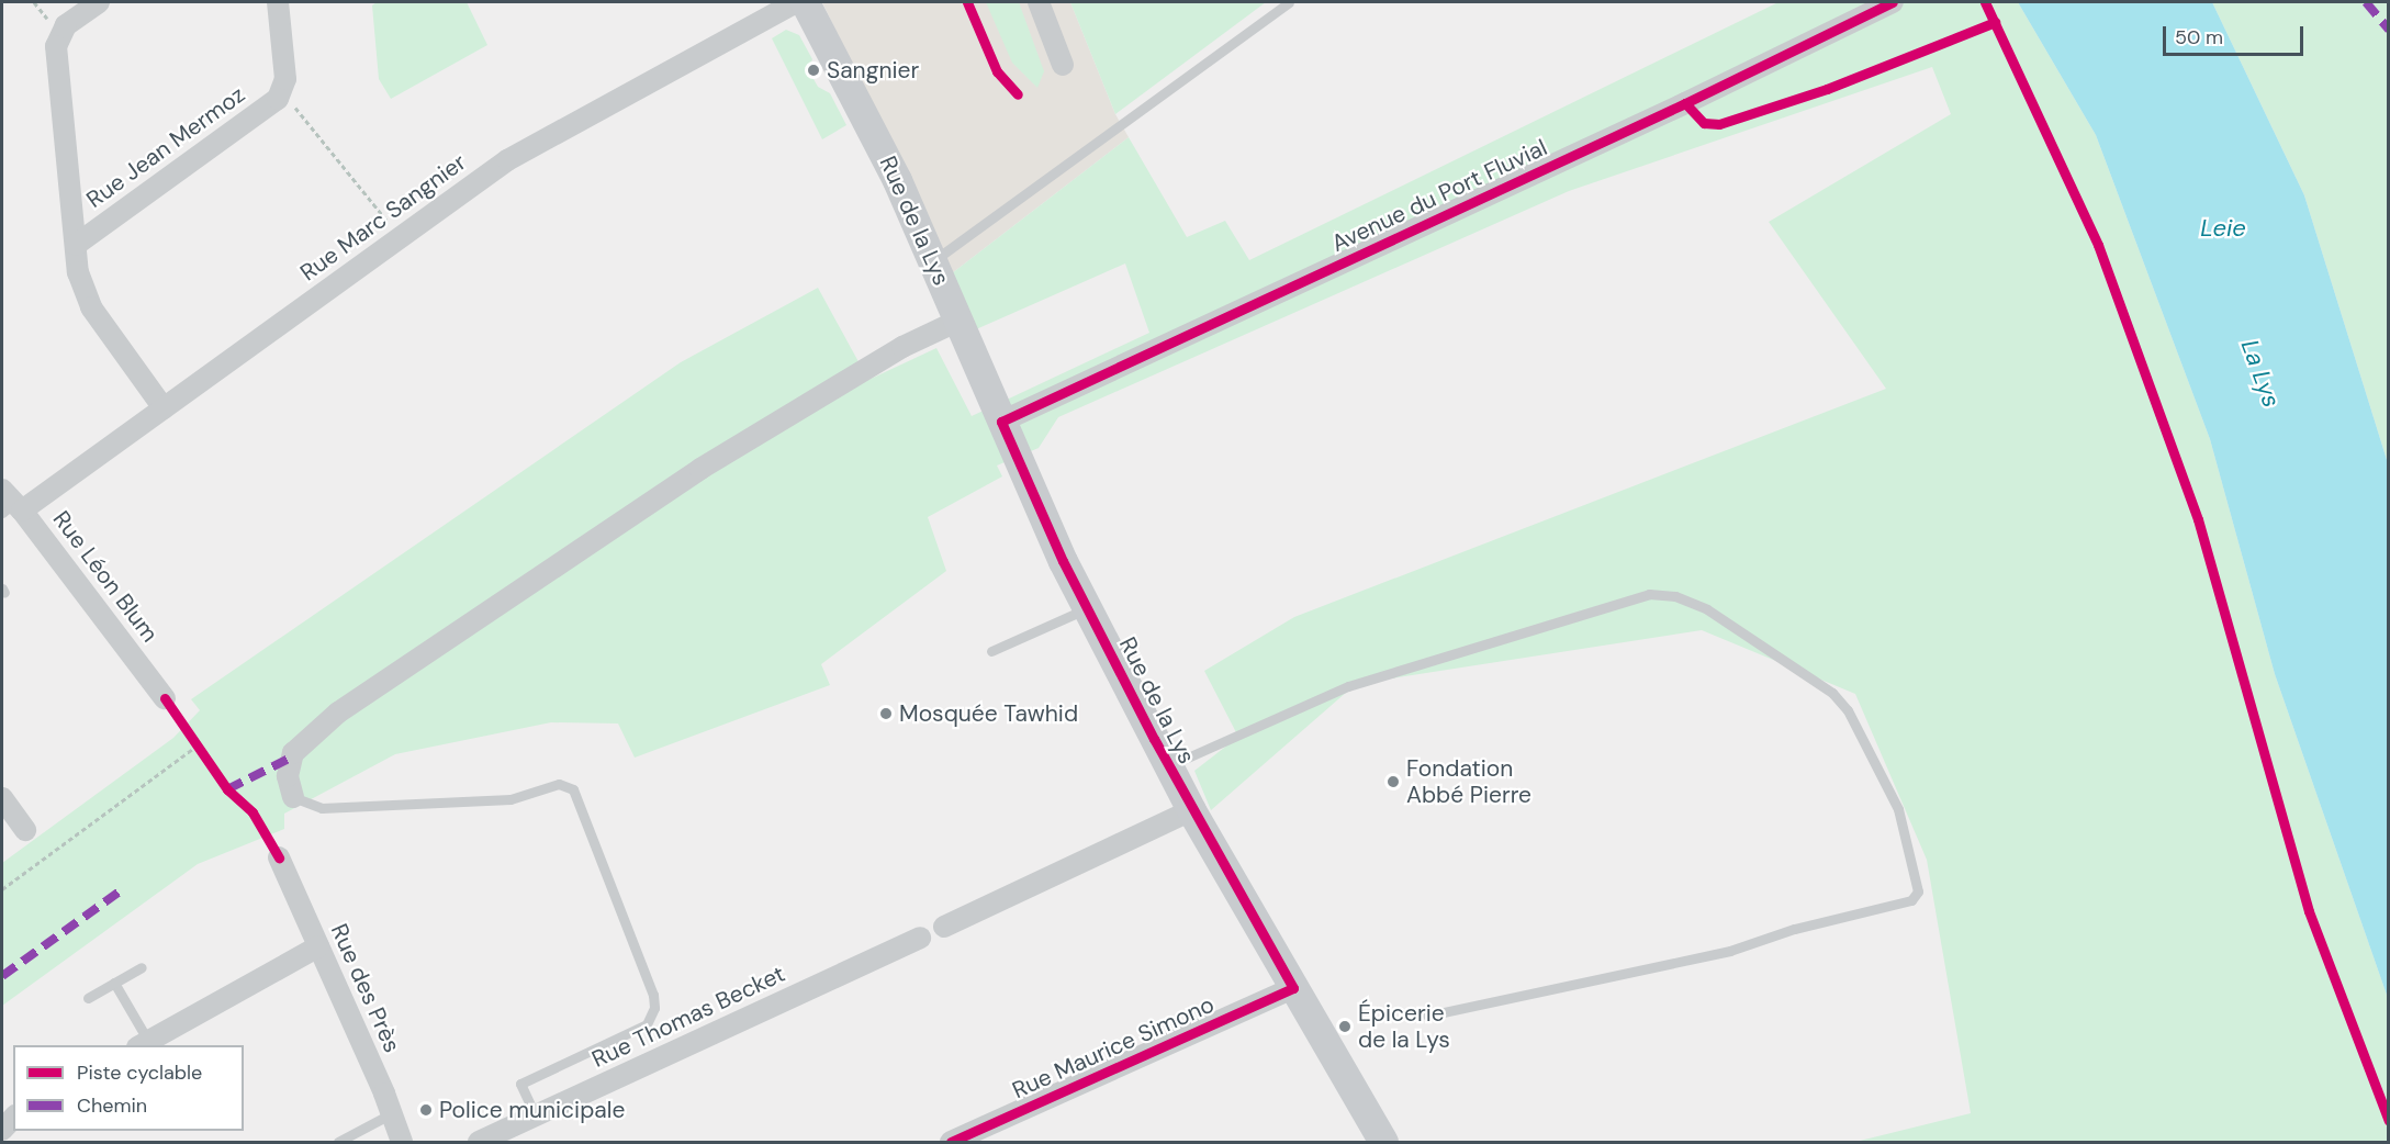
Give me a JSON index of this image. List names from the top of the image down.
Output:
{
  "streets": {
    "main road": ["Rue de la Lys"],
    "street": [
      "Rue Jean Mermoz",
      "Avenue du Port Fluvial",
      "Rue Marc Sangnier",
      "Rue Léon Blum",
      "Rue des Près",
      "Rue Thomas Becket",
      "Rue Maurice Simono"
    ]
  },
  "crossings": [
    ["Avenue du Port Fluvial", "Rue de la Lys"],
    ["Rue Marc Sangnier", "Rue Léon Blum"],
    ["Rue de la Lys", "Rue Maurice Simono"]
  ],
  "water": ["Leie", "La Lys"],
  "places": [
    "Sangnier",
    "Mosquée Tawhid",
    "Fondation Abbé Pierre",
    "Épicerie de la Lys",
    "Police municipale"
  ],
  "legend": ["Piste cyclable", "Chemin"],
  "scale_bar": "50 m"
}
